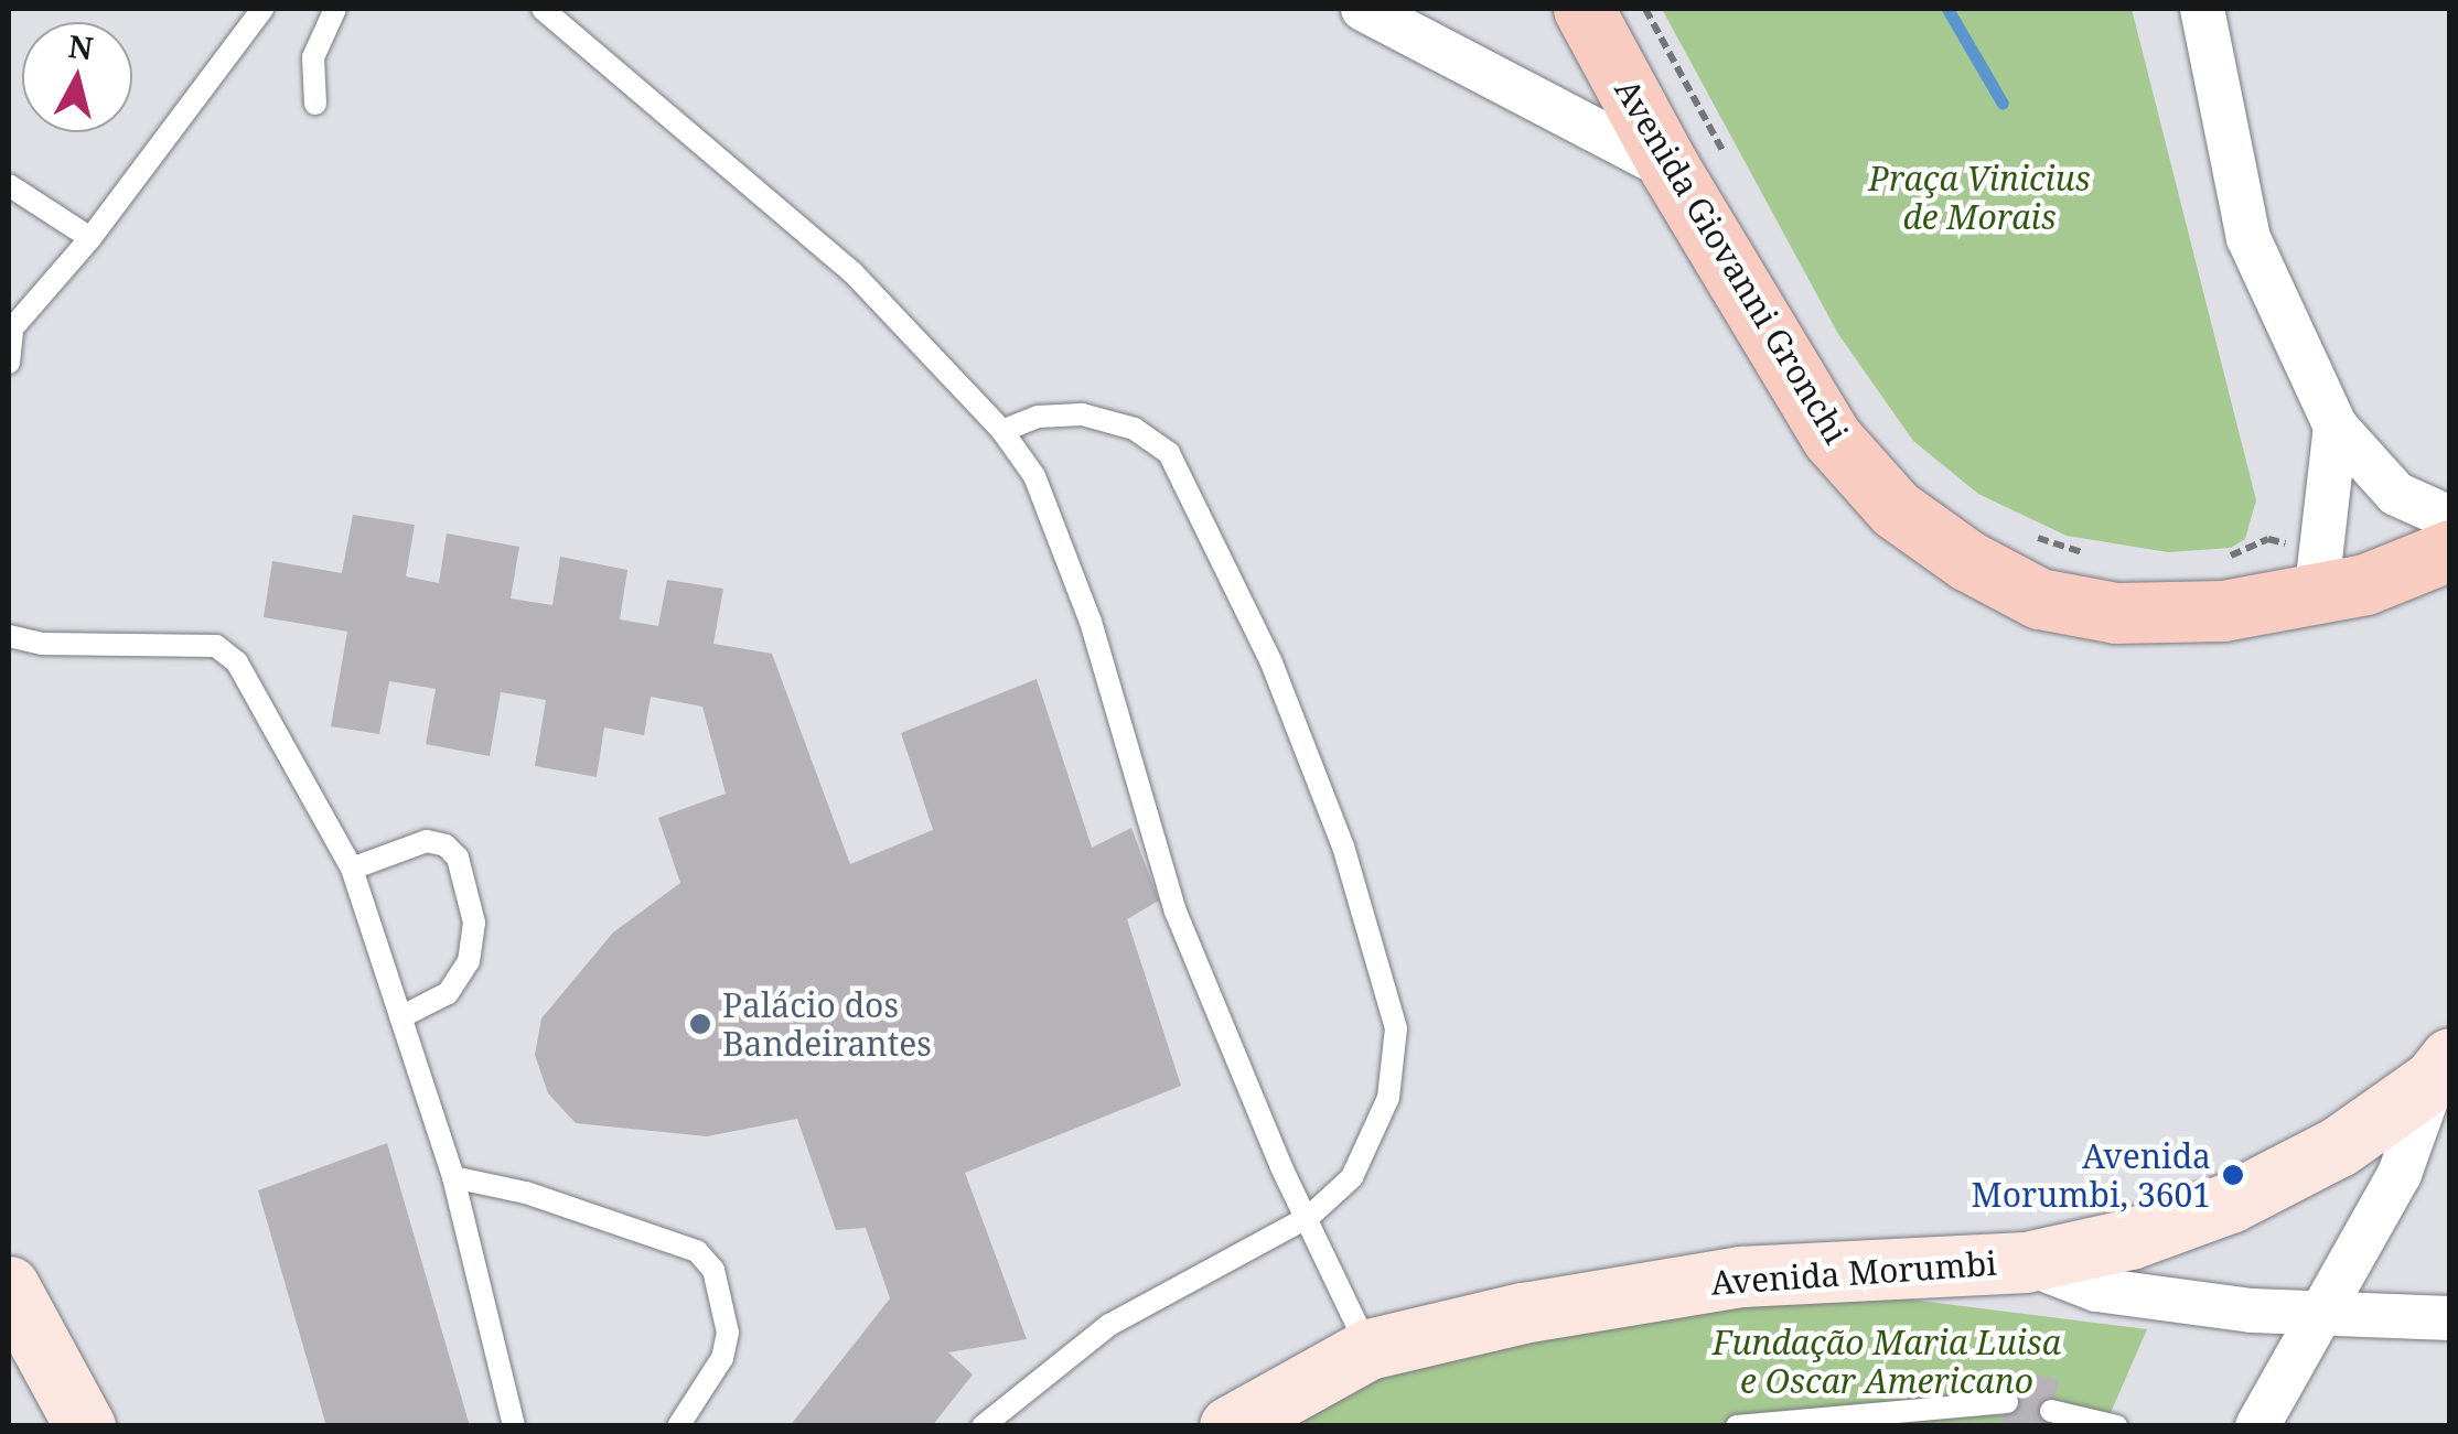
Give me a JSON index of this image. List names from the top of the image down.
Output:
{
  "streets": {
    "main road": ["Avenida Giovanni Gronchi", "Avenida Morumbi"]
  },
  "parks": ["Praça Vinicius de Morais", "Fundação Maria Luisa e Oscar Americano"],
  "places": ["Palácio dos Bandeirantes", "Avenida Morumbi, 3601"],
  "north": "top"
}
